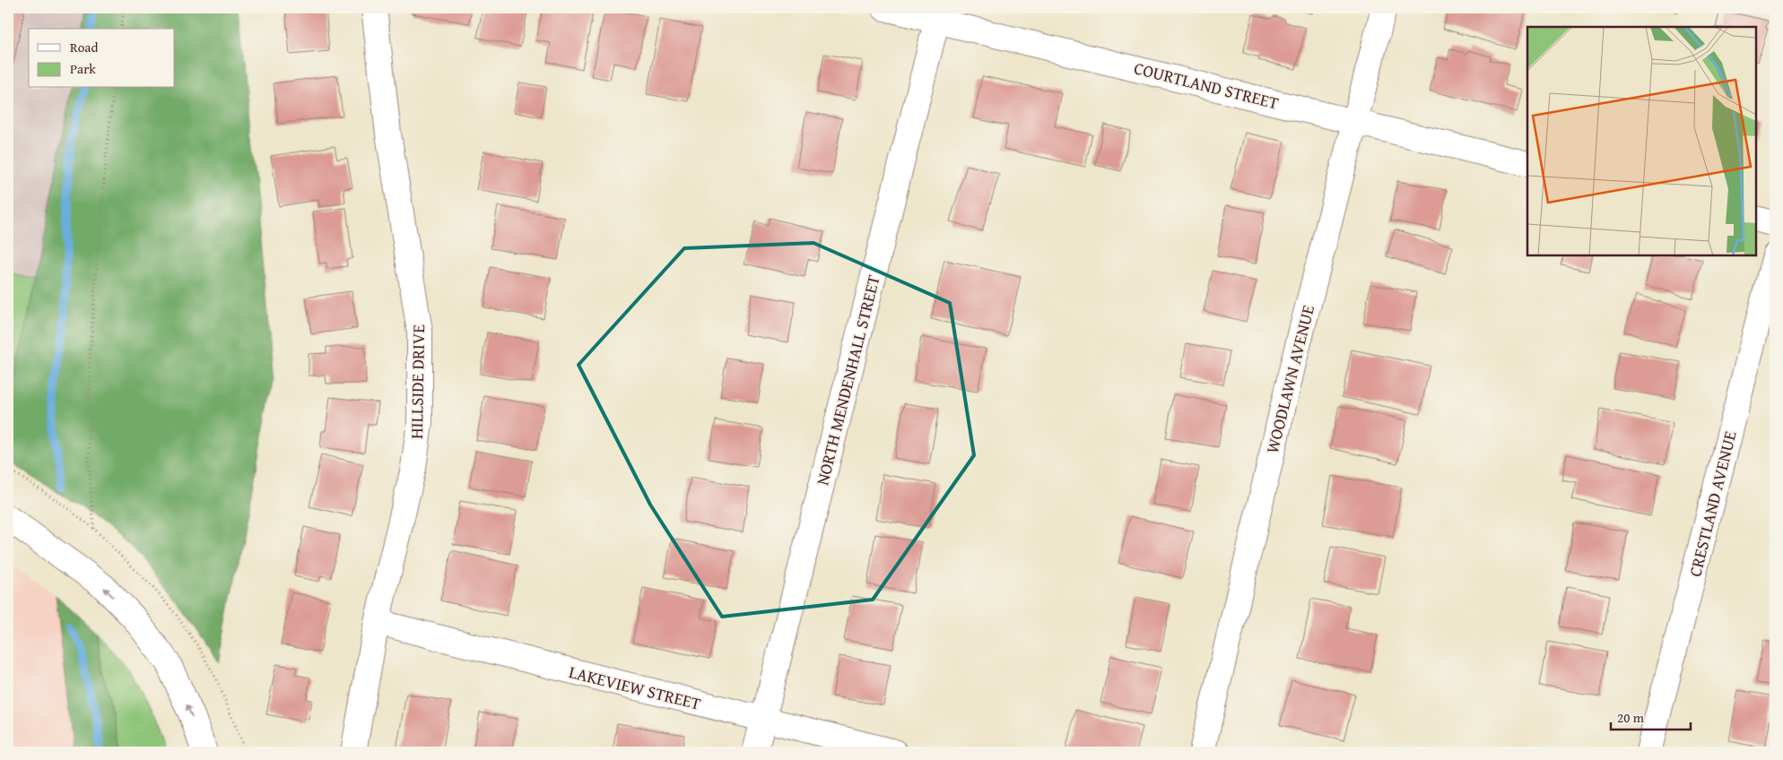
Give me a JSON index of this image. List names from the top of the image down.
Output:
{
  "streets": {
    "street": [
      "COURTLAND STREET",
      "WOODLAWN AVENUE",
      "NORTH MENDENHALL STREET",
      "HILLSIDE DRIVE",
      "CRESTLAND AVENUE",
      "LAKEVIEW STREET"
    ]
  },
  "crossings": [
    ["COURTLAND STREET", "WOODLAWN AVENUE"],
    ["COURTLAND STREET", "NORTH MENDENHALL STREET"],
    ["NORTH MENDENHALL STREET", "LAKEVIEW STREET"],
    ["HILLSIDE DRIVE", "LAKEVIEW STREET"]
  ],
  "legend": ["Road", "Park"],
  "scale_bar": "20 m"
}
